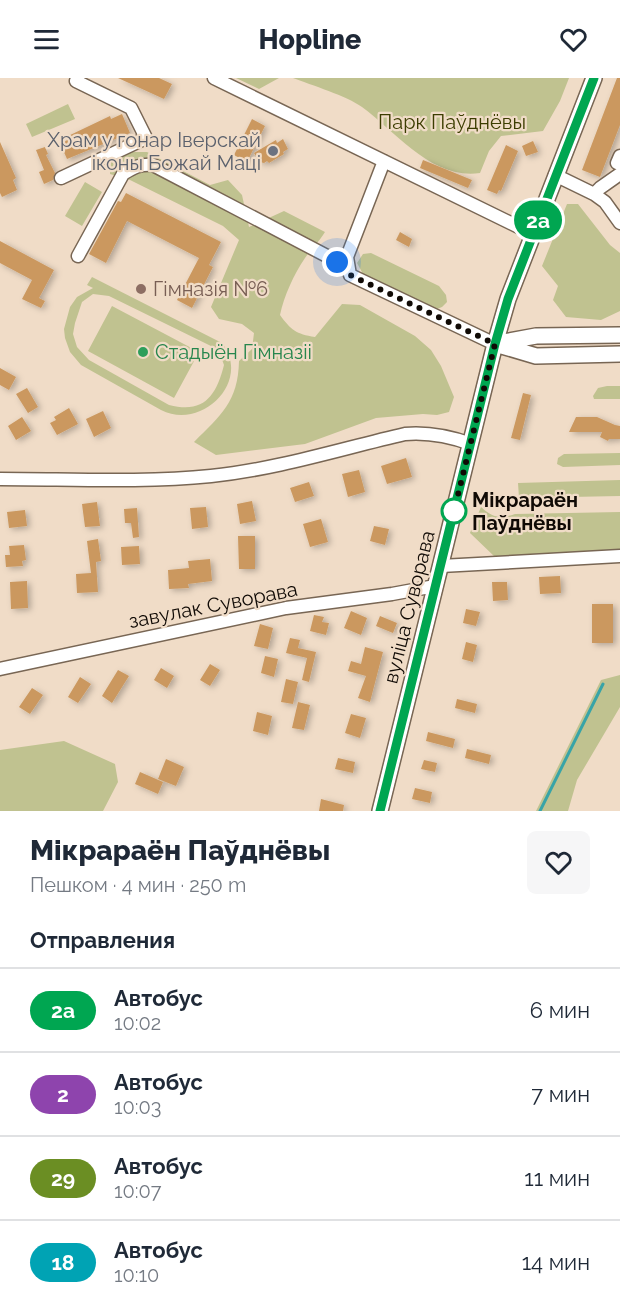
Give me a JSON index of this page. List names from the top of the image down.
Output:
{
  "streets": {
    "main road": ["вуліца Суворава"],
    "street": ["завулак Суворава"]
  },
  "crossings": [
    ["завулак Суворава", "вуліца Суворава"]
  ],
  "parks": ["Парк Паўднёвы"],
  "places": [
    "Храм у гонар Іверскай іконы Божай Маці",
    "Гімназія №6",
    "Стадыён Гімназіі",
    "Мікрараён Паўднёвы"
  ],
  "lines": ["bus line 2а"],
  "page": {
    "header": "Hopline",
    "on_map": "2а",
    "heading": [
      ["Мікрараён Паўднёвы", "Пешком · 4 мин · 250 m"],
      "Отправления"
    ],
    "list": [
      {
        "mark": "2а",
        "name": "Автобус",
        "note": "10:02",
        "value": "6 мин"
      },
      {
        "mark": "2",
        "name": "Автобус",
        "note": "10:03",
        "value": "7 мин"
      },
      {
        "mark": "29",
        "name": "Автобус",
        "note": "10:07",
        "value": "11 мин"
      },
      {
        "mark": "18",
        "name": "Автобус",
        "note": "10:10",
        "value": "14 мин"
      }
    ]
  }
}
